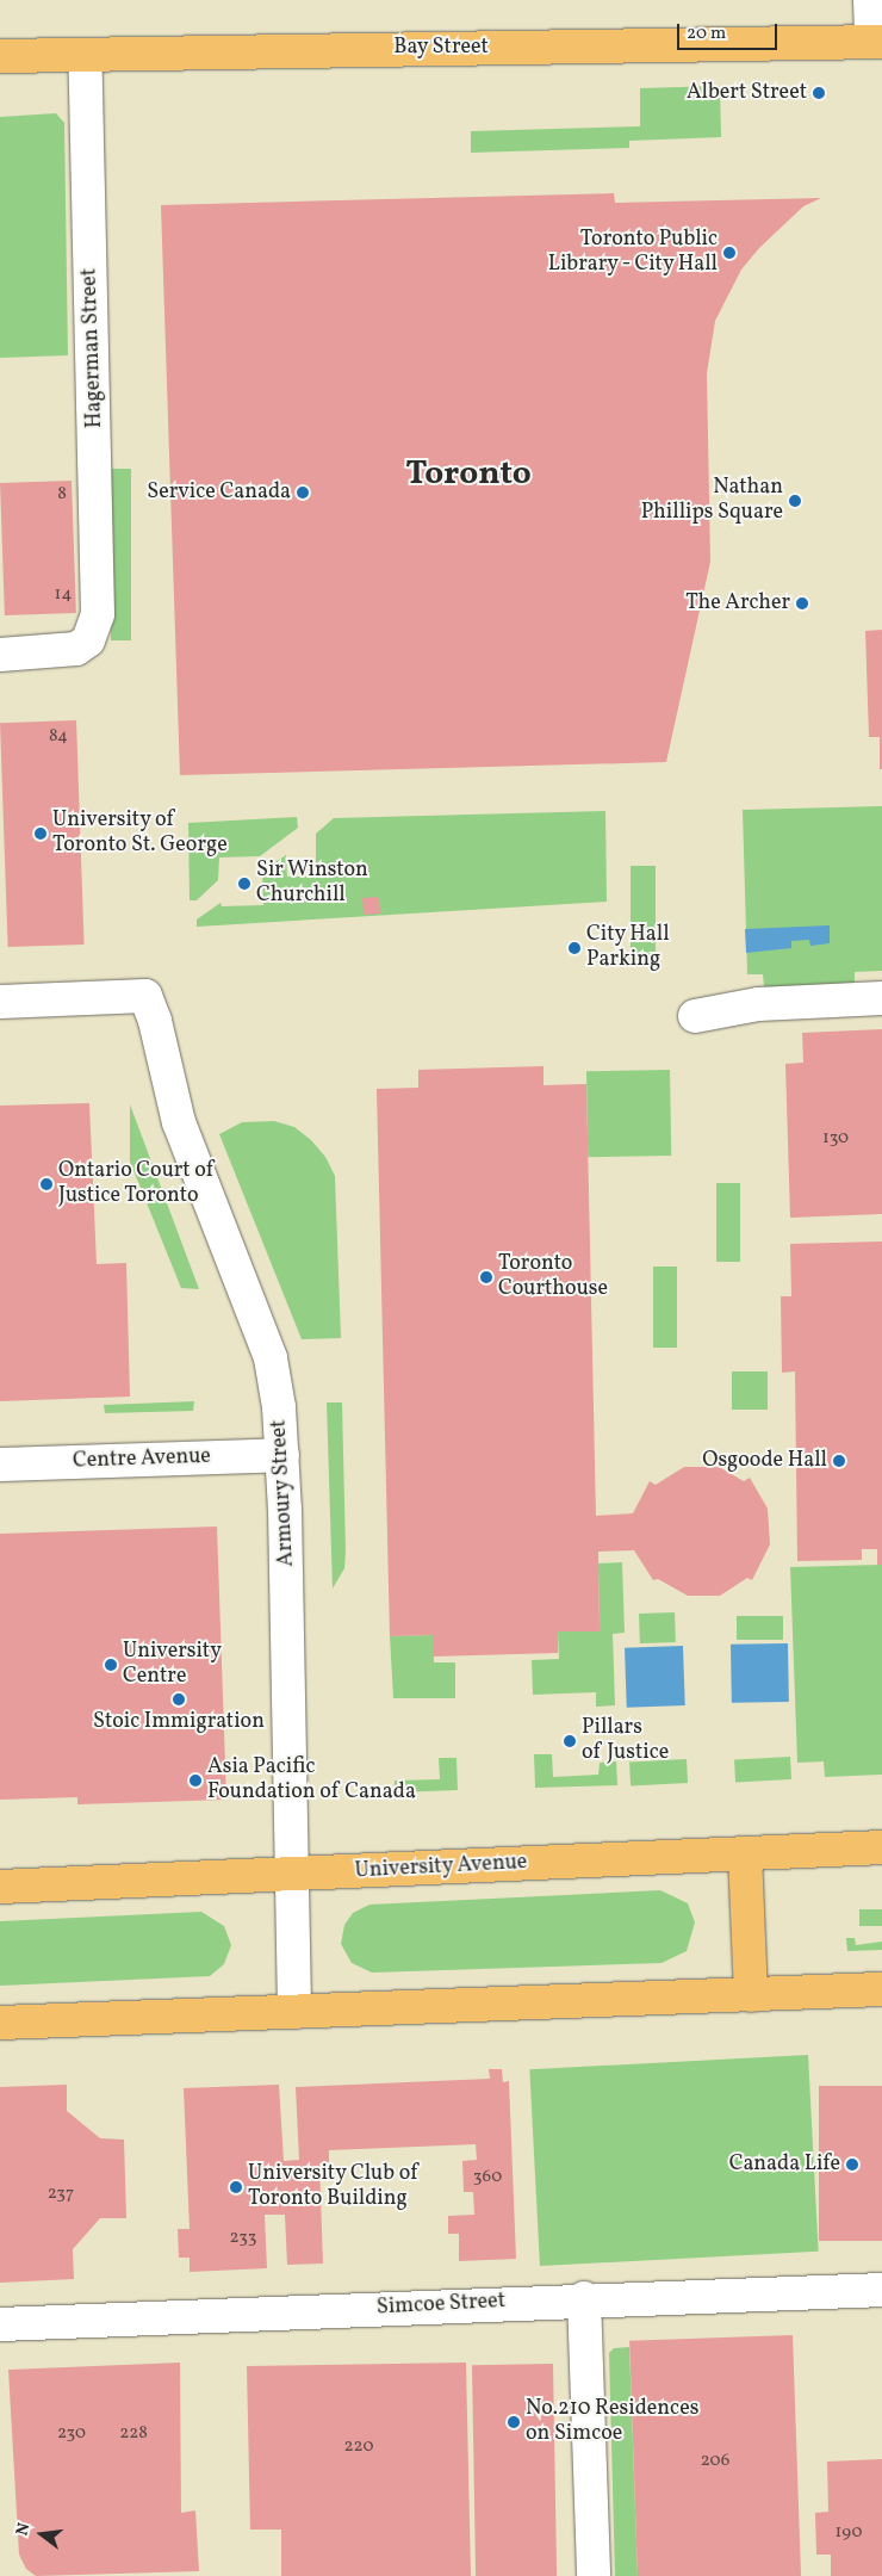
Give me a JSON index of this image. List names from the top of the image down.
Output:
{
  "streets": {
    "main road": ["Bay Street", "University Avenue"],
    "street": [
      "Hagerman Street",
      "Centre Avenue",
      "Armoury Street",
      "Simcoe Street"
    ]
  },
  "crossings": [
    ["Bay Street", "Hagerman Street"],
    ["Centre Avenue", "Armoury Street"],
    ["Armoury Street", "University Avenue"]
  ],
  "districts": ["Toronto"],
  "places": [
    "Albert Street",
    "Toronto Public Library - City Hall",
    "Service Canada",
    "Nathan Phillips Square",
    "The Archer",
    "University of Toronto St. George",
    "Sir Winston Churchill",
    "City Hall Parking",
    "Ontario Court of Justice Toronto",
    "Toronto Courthouse",
    "Osgoode Hall",
    "University Centre",
    "Stoic Immigration",
    "Pillars of Justice",
    "Asia Pacific Foundation of Canada",
    "Canada Life",
    "University Club of Toronto Building",
    "No.210 Residences on Simcoe"
  ],
  "house_numbers": [
    "8",
    "14",
    "84",
    "130",
    "360",
    "237",
    "233",
    "230",
    "228",
    "220",
    "206",
    "190"
  ],
  "scale_bar": "20 m",
  "north": "left"
}
